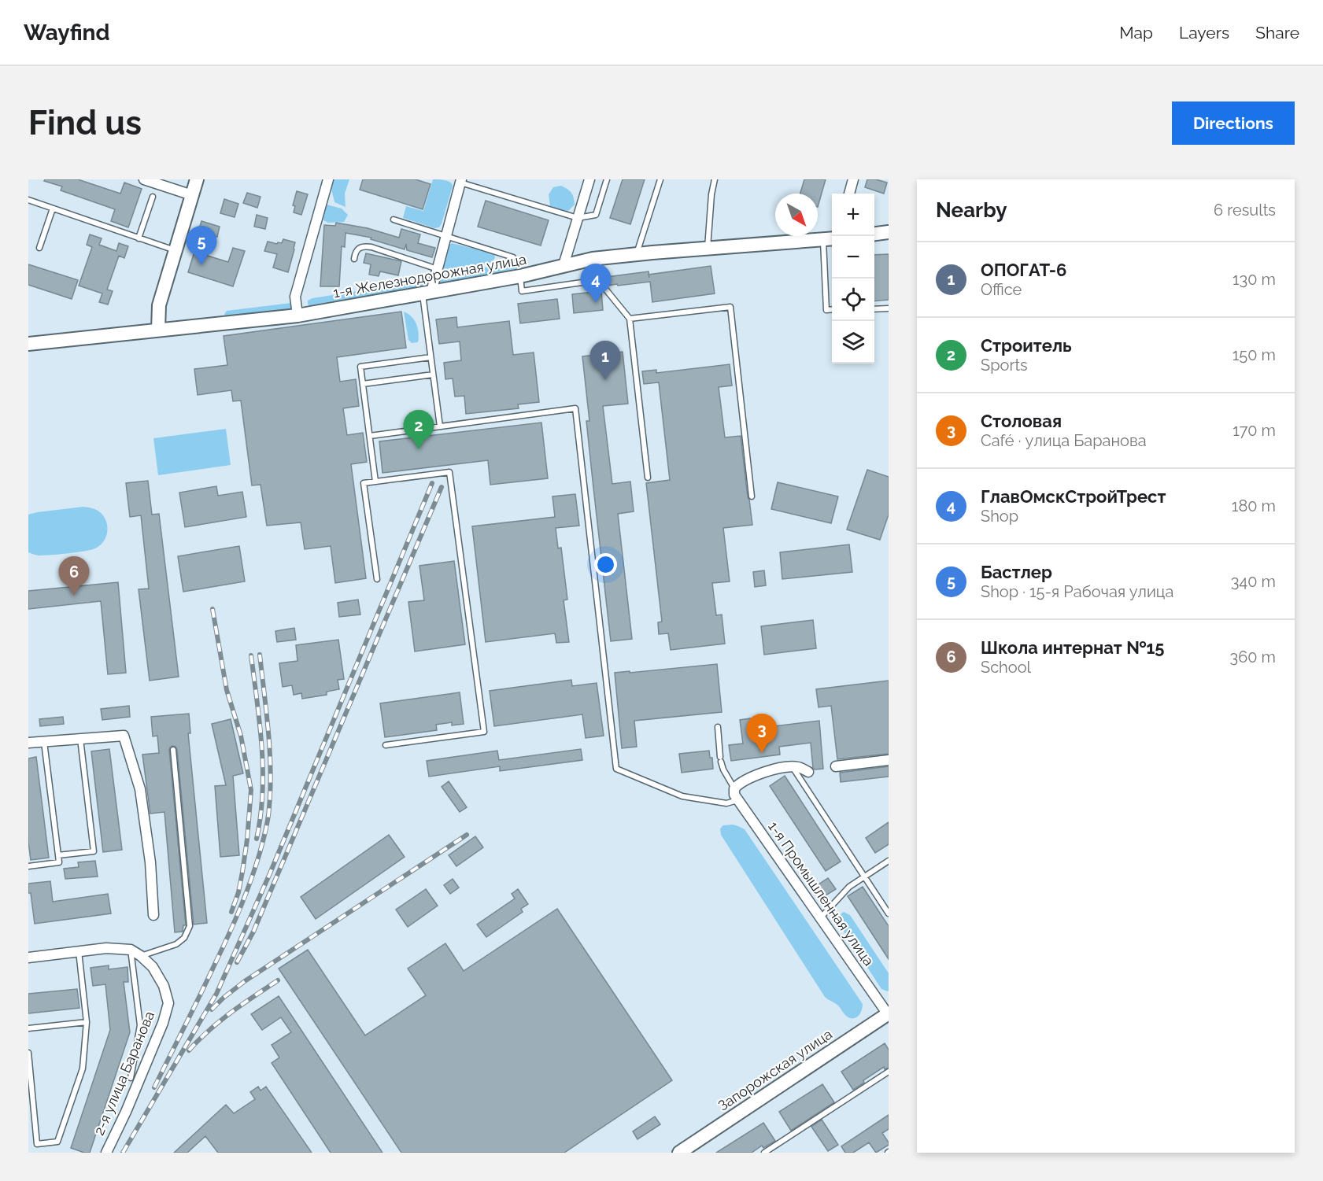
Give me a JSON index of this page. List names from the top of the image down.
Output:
{
  "streets": {
    "street": [
      "1-я Железнодорожная улица",
      "1-я Промышленная улица",
      "Запорожская улица",
      "2-я улица Баранова"
    ]
  },
  "crossings": [
    ["1-я Промышленная улица", "Запорожская улица"]
  ],
  "north": "bottom right",
  "page": {
    "header": "Wayfind",
    "nav": ["Map", "Layers", "Share"],
    "buttons": "Directions",
    "title": "Find us",
    "heading": ["Nearby", "6 results"],
    "map_buttons": ["+", "−"],
    "pins": [
      "5",
      "4",
      "1",
      "2",
      "6",
      "3"
    ],
    "list": [
      {
        "mark": "1",
        "name": "ОПОГАТ-6",
        "note": "Office",
        "value": "130 m"
      },
      {
        "mark": "2",
        "name": "Строитель",
        "note": "Sports",
        "value": "150 m"
      },
      {
        "mark": "3",
        "name": "Столовая",
        "note": "Café · улица Баранова",
        "value": "170 m"
      },
      {
        "mark": "4",
        "name": "ГлавОмскСтройТрест",
        "note": "Shop",
        "value": "180 m"
      },
      {
        "mark": "5",
        "name": "Бастлер",
        "note": "Shop · 15-я Рабочая улица",
        "value": "340 m"
      },
      {
        "mark": "6",
        "name": "Школа интернат №15",
        "note": "School",
        "value": "360 m"
      }
    ]
  }
}
